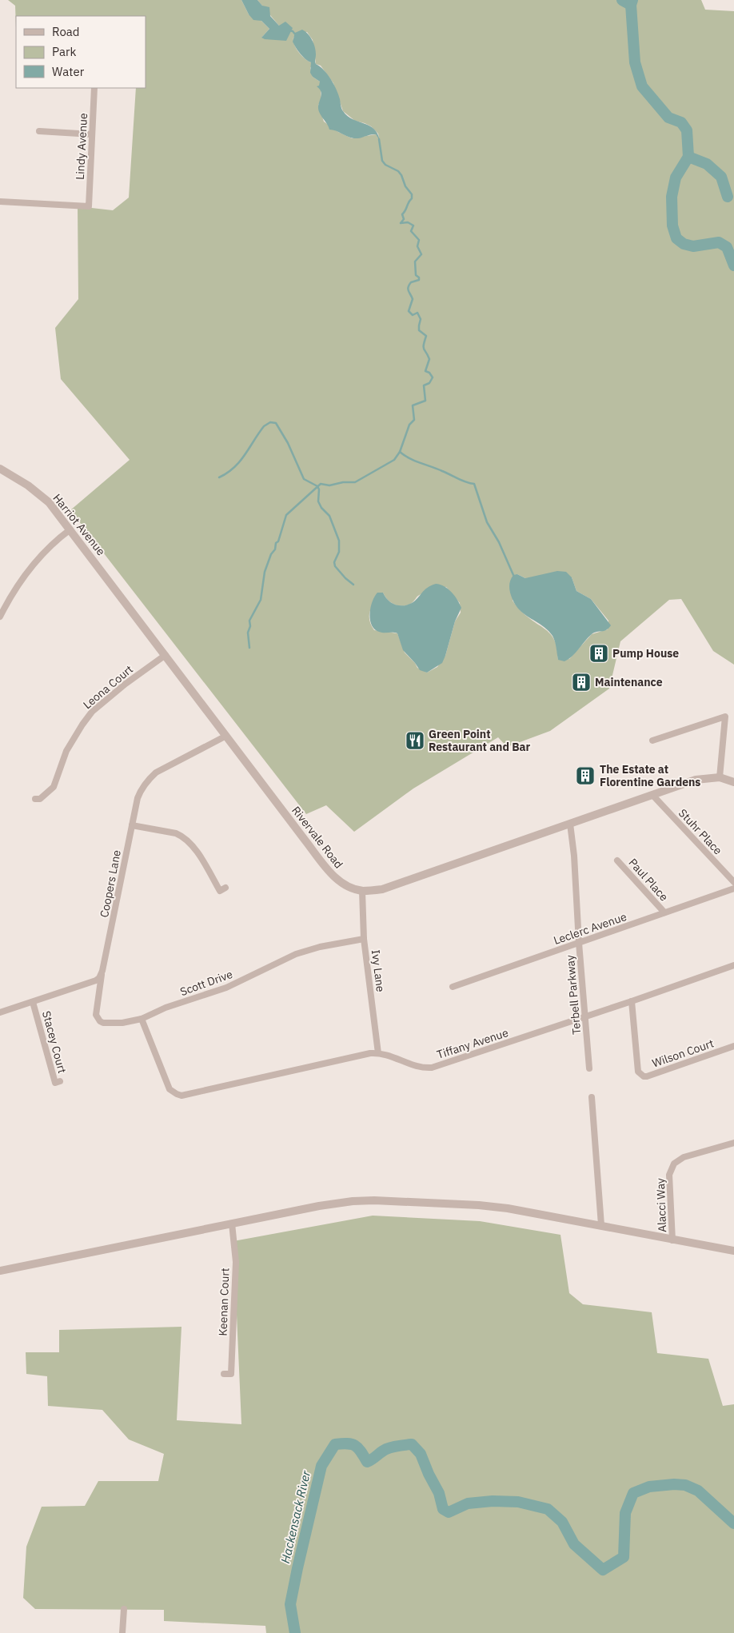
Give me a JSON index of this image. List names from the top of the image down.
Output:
{
  "streets": {
    "street": [
      "Lindy Avenue",
      "Harriot Avenue",
      "Leona Court",
      "Stuhr Place",
      "Rivervale Road",
      "Paul Place",
      "Coopers Lane",
      "Leclerc Avenue",
      "Ivy Lane",
      "Scott Drive",
      "Terbell Parkway",
      "Stacey Court",
      "Tiffany Avenue",
      "Wilson Court",
      "Alacci Way",
      "Keenan Court"
    ]
  },
  "crossings": [
    ["Harriot Avenue", "Rivervale Road"],
    ["Leona Court", "Rivervale Road"],
    ["Stuhr Place", "Rivervale Road"],
    ["Rivervale Road", "Coopers Lane"],
    ["Rivervale Road", "Ivy Lane"],
    ["Rivervale Road", "Terbell Parkway"],
    ["Paul Place", "Leclerc Avenue"],
    ["Coopers Lane", "Scott Drive"],
    ["Leclerc Avenue", "Terbell Parkway"],
    ["Ivy Lane", "Scott Drive"],
    ["Ivy Lane", "Tiffany Avenue"],
    ["Scott Drive", "Tiffany Avenue"],
    ["Terbell Parkway", "Tiffany Avenue"],
    ["Tiffany Avenue", "Wilson Court"]
  ],
  "water": ["Hackensack River"],
  "places": {
    "building": ["Pump House", "Maintenance", "The Estate at Florentine Gardens"],
    "restaurant": ["Green Point Restaurant and Bar"]
  },
  "legend": ["Road", "Park", "Water"]
}
